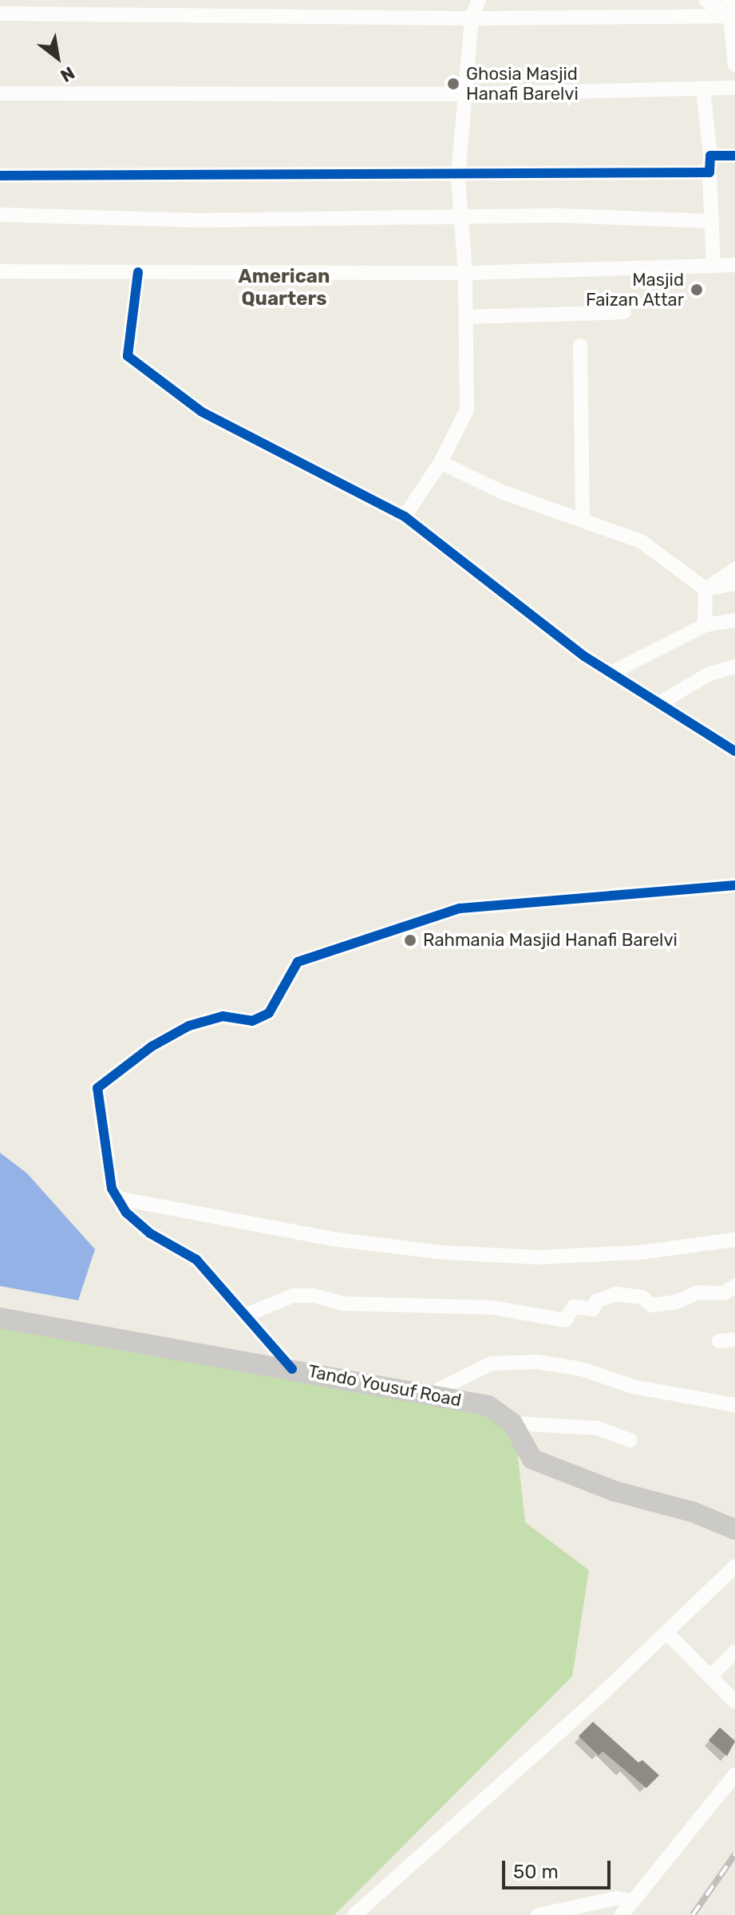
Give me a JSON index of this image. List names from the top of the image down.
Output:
{
  "streets": {
    "street": ["Tando Yousuf Road"]
  },
  "districts": ["American Quarters"],
  "places": ["Ghosia Masjid Hanafi Barelvi", "Masjid Faizan Attar", "Rahmania Masjid Hanafi Barelvi"],
  "scale_bar": "50 m",
  "north": "bottom right"
}
